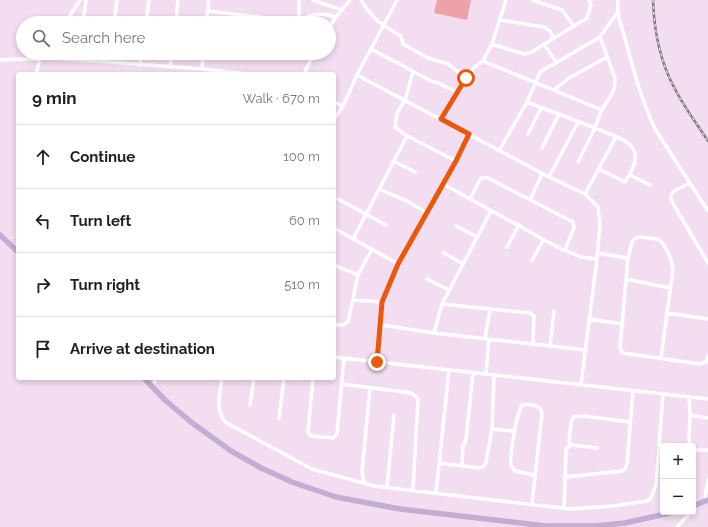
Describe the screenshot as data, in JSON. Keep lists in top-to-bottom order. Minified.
{"page":{"search":"Search here","heading":["9 min","Walk · 670 m"],"list":[["Continue","100 m"],["Turn left","60 m"],["Turn right","510 m"],"Arrive at destination"],"map_buttons":["+","−"]}}
